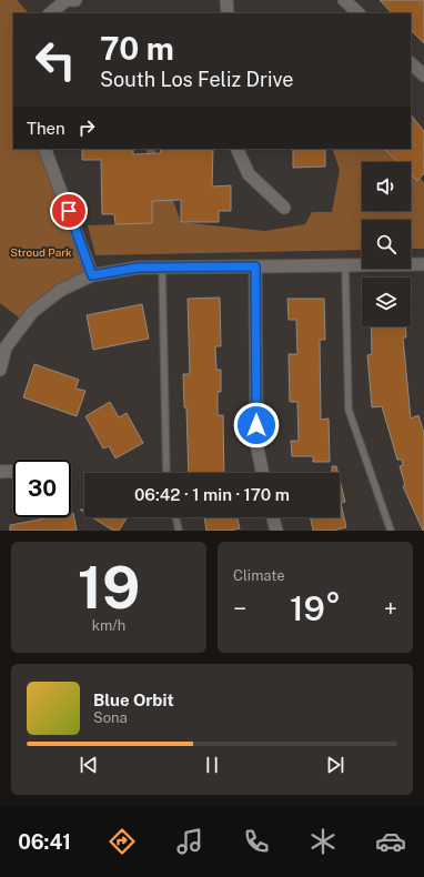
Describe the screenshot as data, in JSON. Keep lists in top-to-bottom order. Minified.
{"parks":["Stroud Park"],"page":{"turn":["70 m","South Los Feliz Drive"],"then":"Then","limit":"30","trip":"06:42 · 1 min · 170 m","tile":[["19","km/h"],"Climate"],"heat":["−","19°","+"],"song":["Blue Orbit","Sona"],"tabs":"06:41"}}
